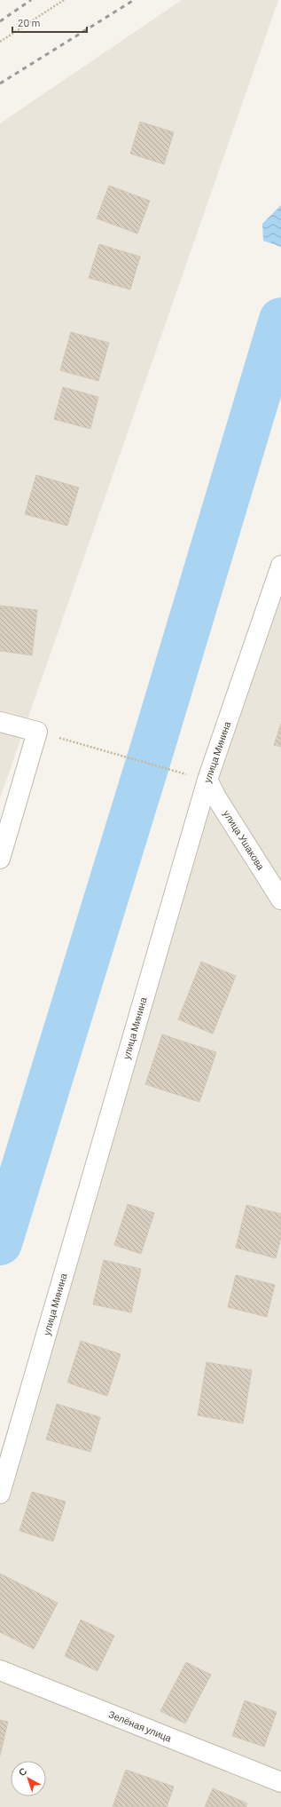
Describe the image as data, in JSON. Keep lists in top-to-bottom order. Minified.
{"streets":{"street":["улица Минина","улица Ушакова","Зелёная улица"]},"crossings":[["улица Минина","улица Ушакова"]],"scale_bar":"20 m","north":"top left"}
